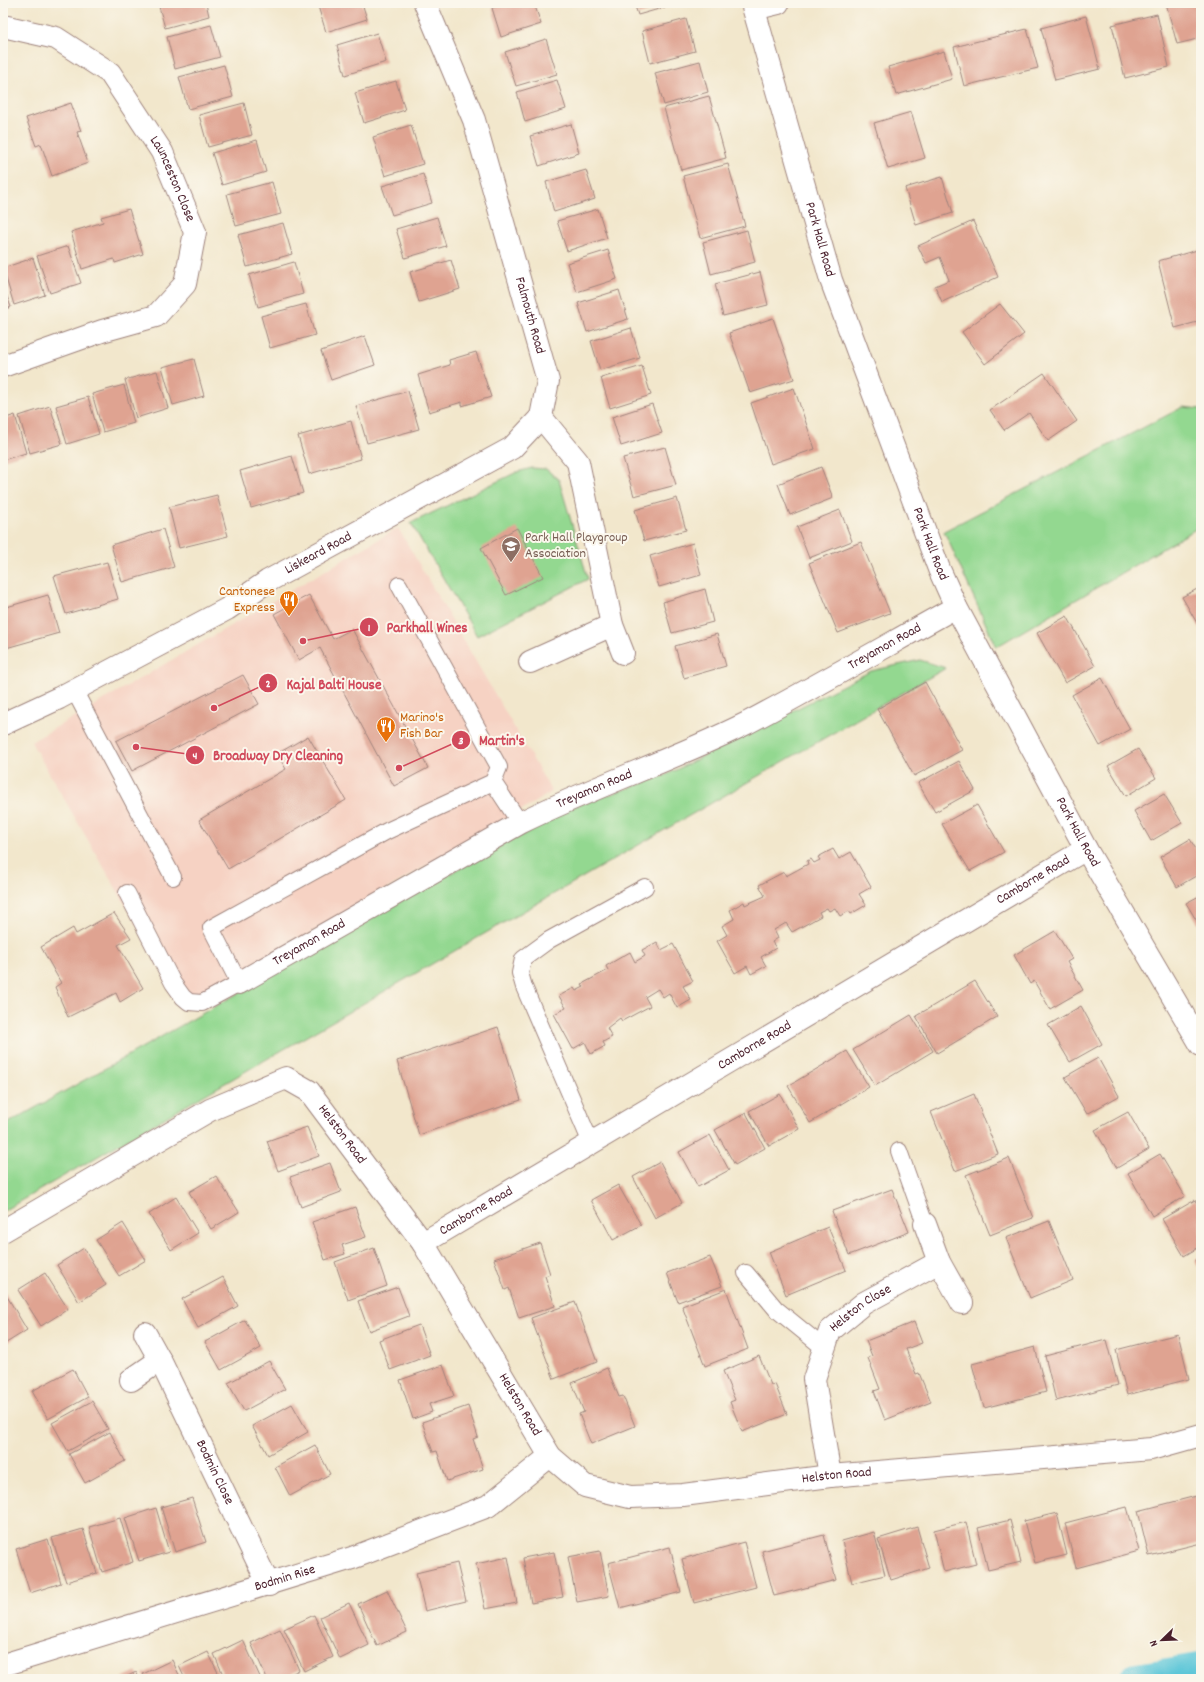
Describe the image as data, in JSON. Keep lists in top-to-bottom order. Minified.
{"streets":{"street":["Launceston Close","Park Hall Road","Falmouth Road","Liskeard Road","Treyamon Road","Camborne Road","Helston Road","Helston Close","Bodmin Close","Bodmin Rise"]},"crossings":[["Park Hall Road","Treyamon Road"],["Park Hall Road","Camborne Road"],["Falmouth Road","Liskeard Road"],["Camborne Road","Helston Road"],["Helston Road","Helston Close"],["Helston Road","Bodmin Rise"],["Bodmin Close","Bodmin Rise"]],"places":{"school or university":["Park Hall Playgroup Association"],"restaurant":["Cantonese Express","Marino's Fish Bar"],"other":["Parkhall Wines","Kajal Balti House","Broadway Dry Cleaning","Martin's"]},"north":"bottom left"}
